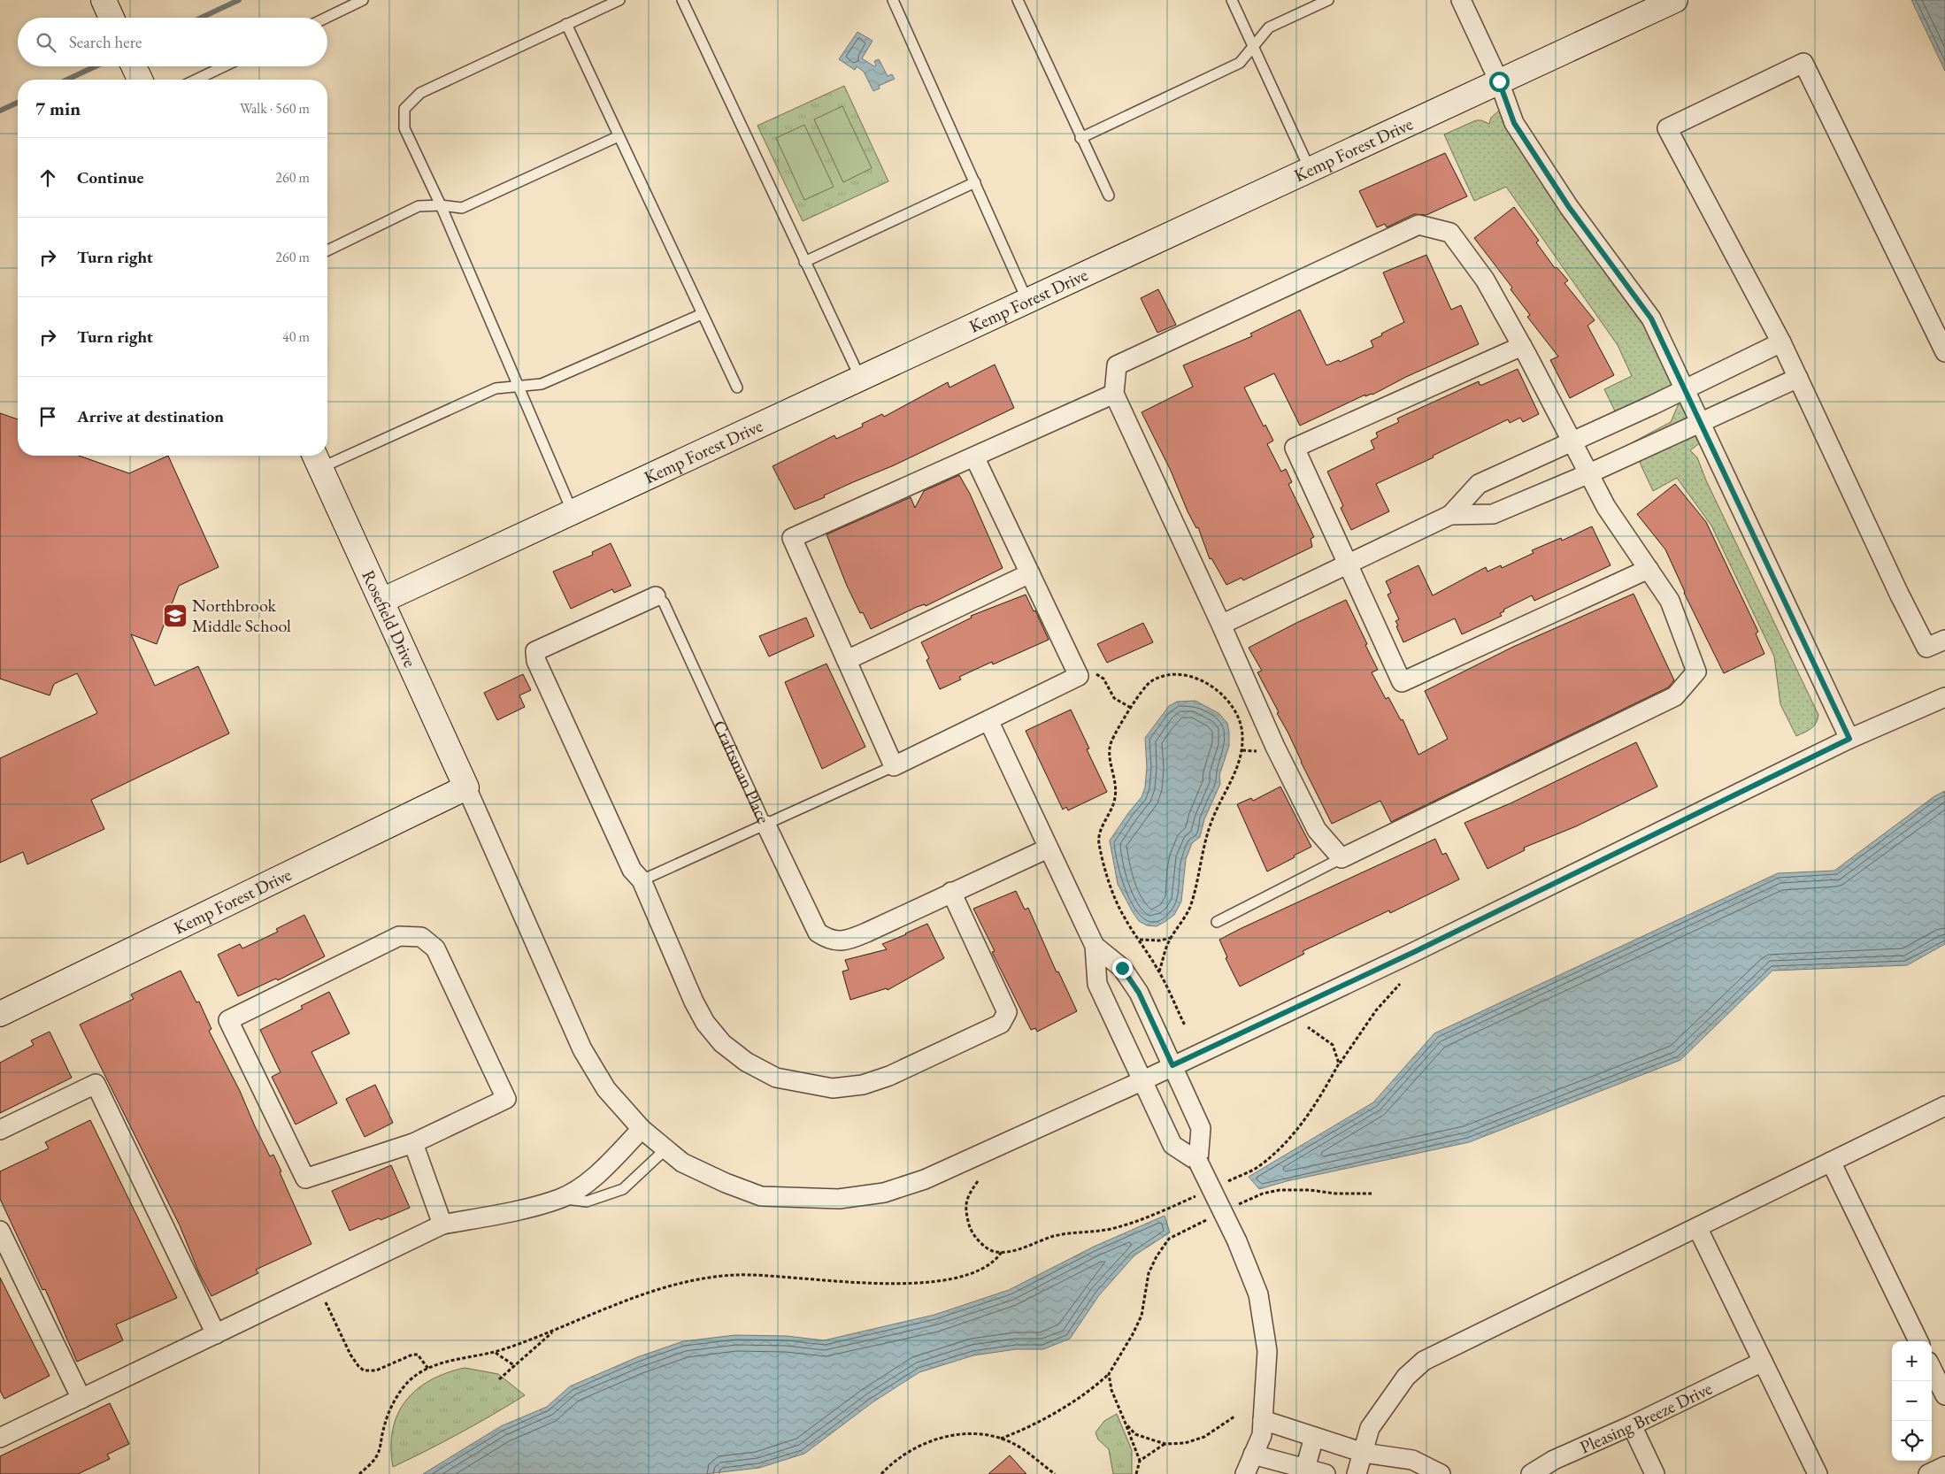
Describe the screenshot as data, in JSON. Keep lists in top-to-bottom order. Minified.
{"streets":{"street":["Kemp Forest Drive","Rosefield Drive","Craftsman Place","Pleasing Breeze Drive"]},"crossings":[["Kemp Forest Drive","Rosefield Drive"]],"places":{"school or university":["Northbrook Middle School"]},"page":{"search":"Search here","heading":["7 min","Walk · 560 m"],"list":[["Continue","260 m"],["Turn right","260 m"],["Turn right","40 m"],"Arrive at destination"],"map_buttons":["+","−"]}}
